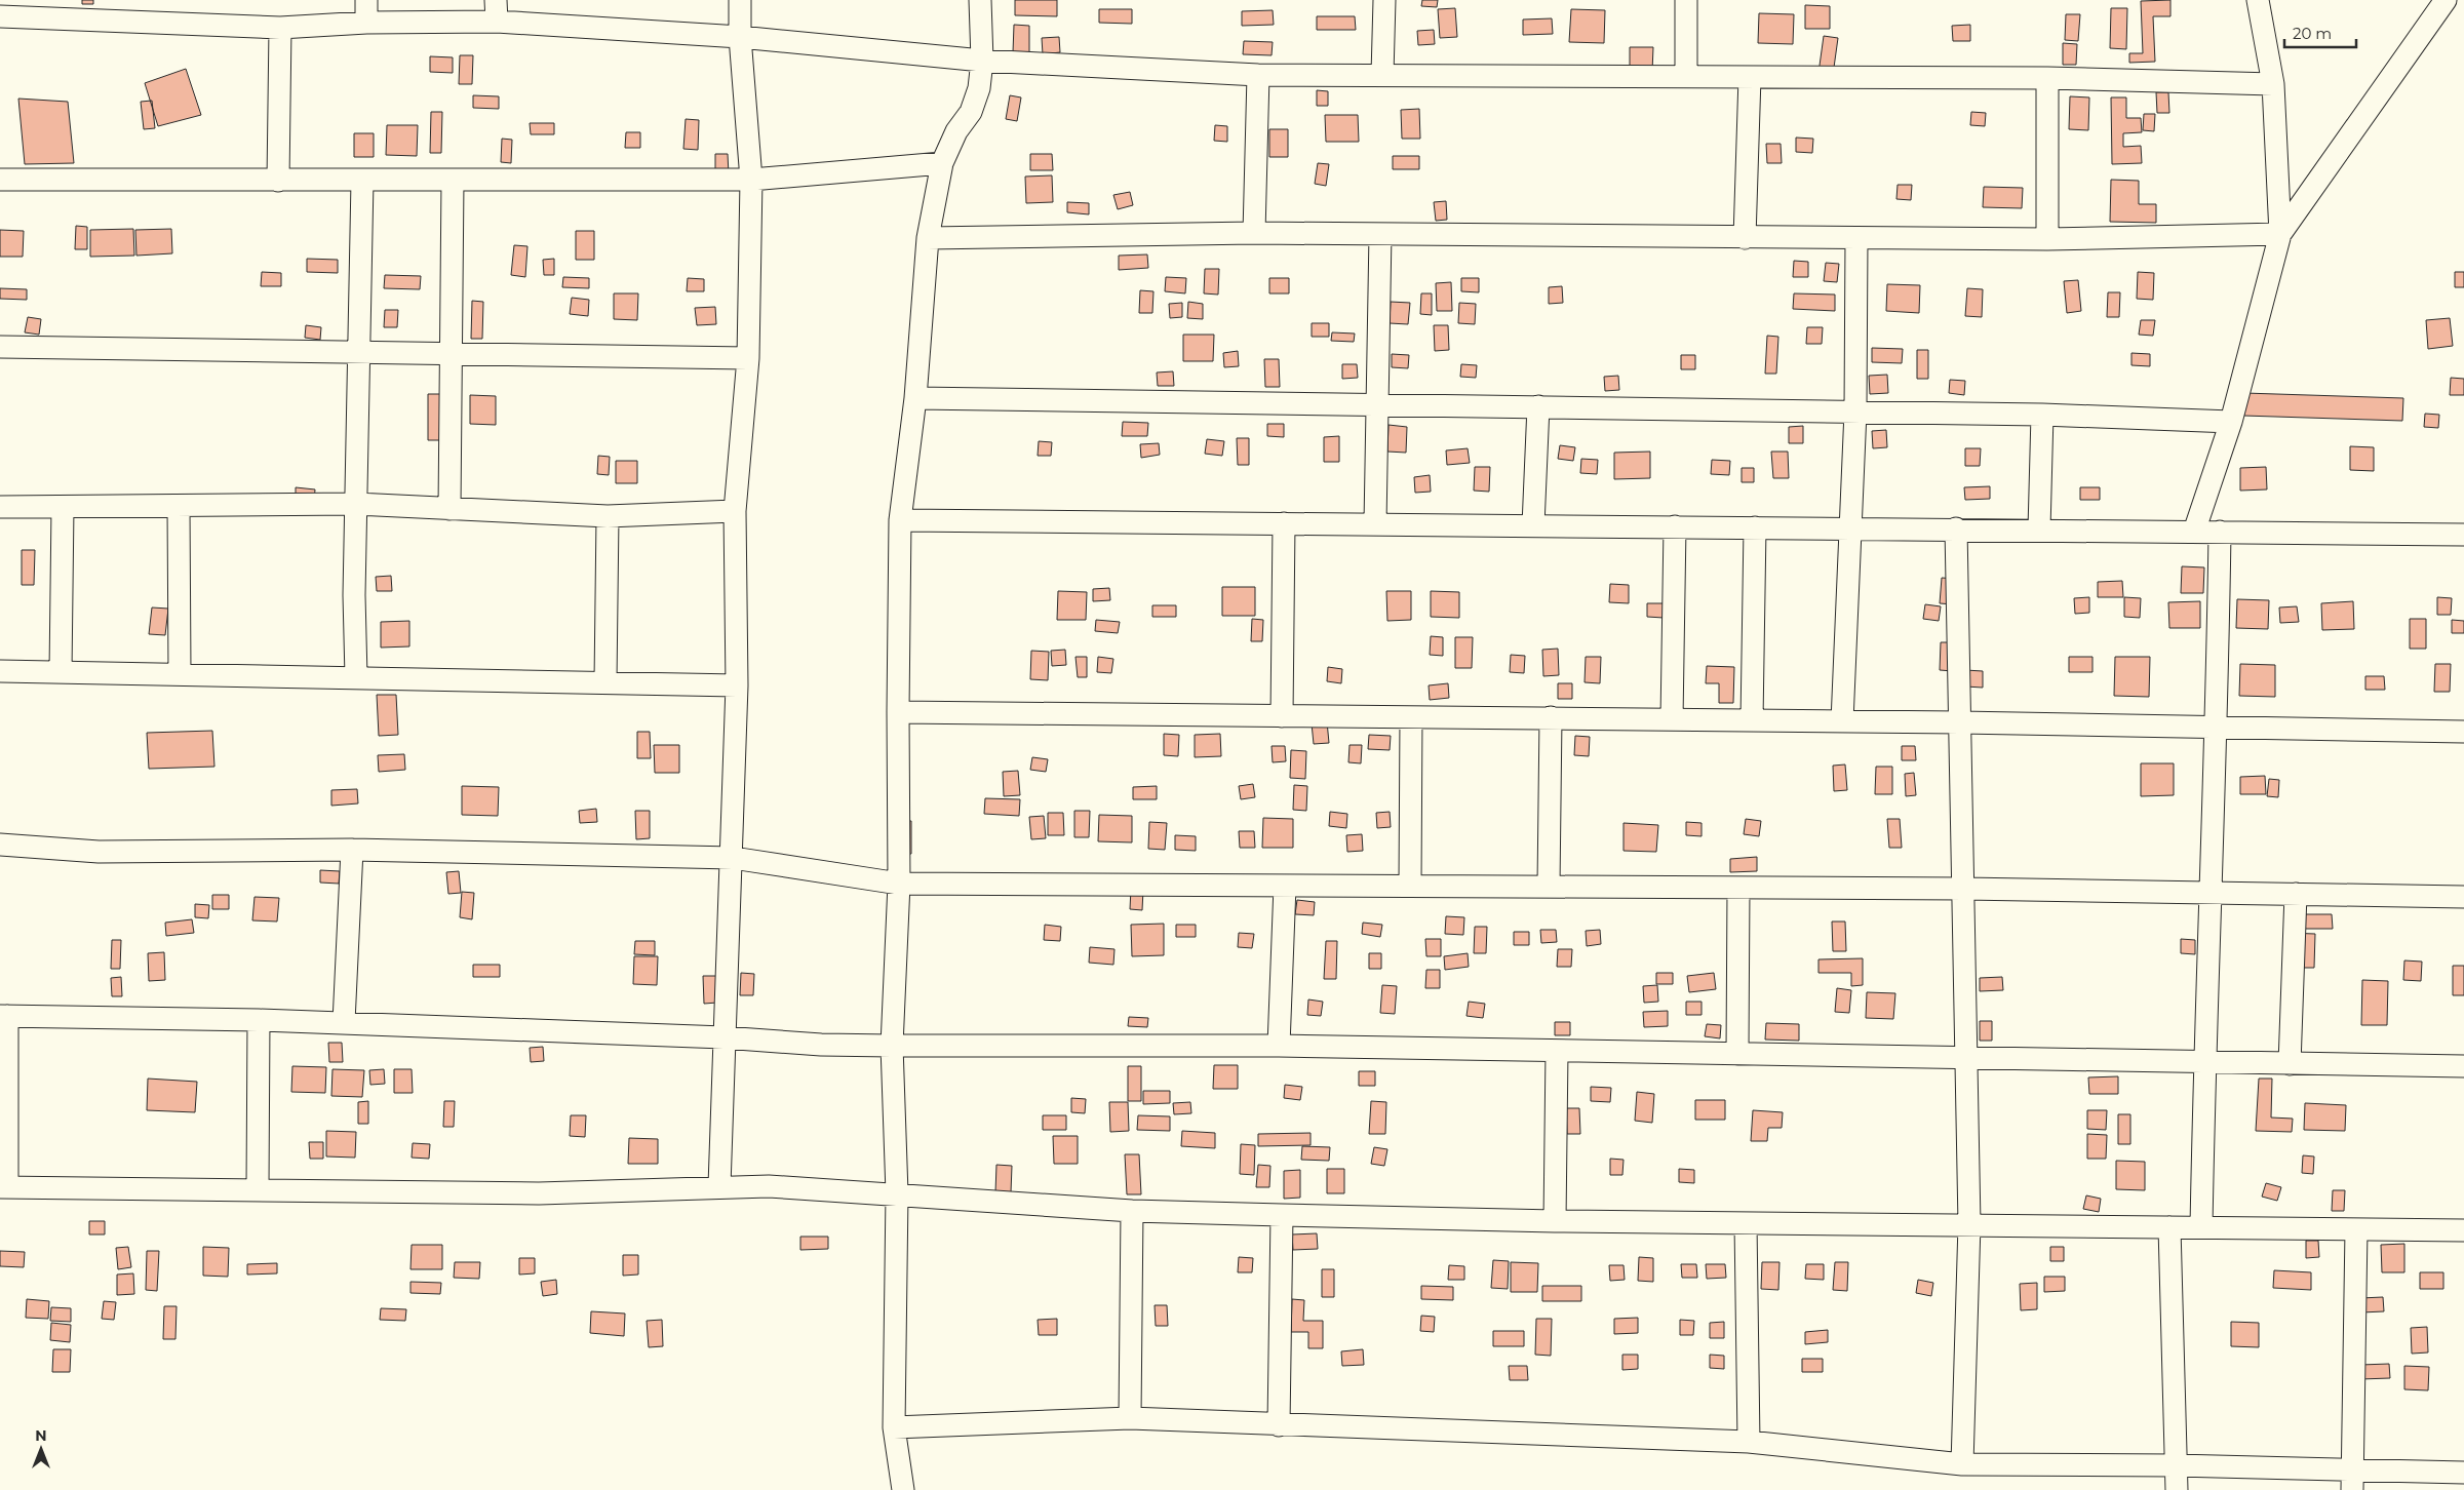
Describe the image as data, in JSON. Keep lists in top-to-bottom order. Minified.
{"scale_bar":"20 m","north":"top"}
